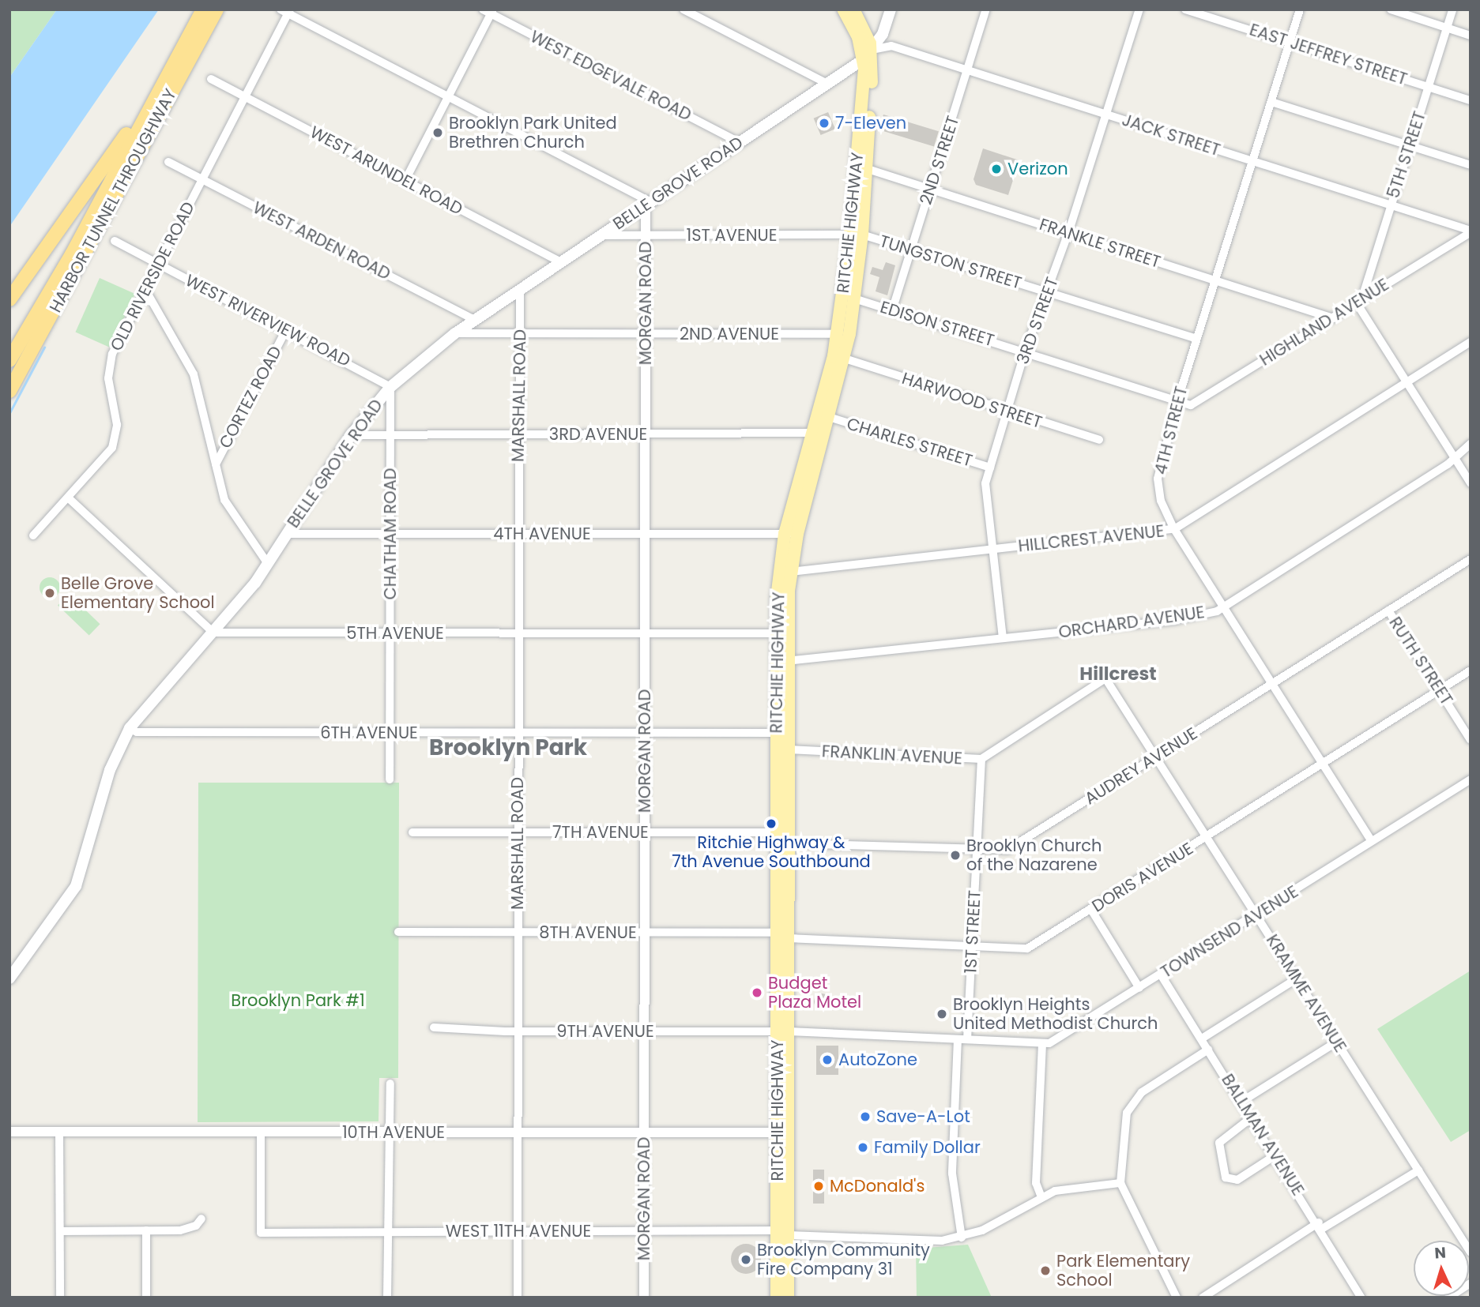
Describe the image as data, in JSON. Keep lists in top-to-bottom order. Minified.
{"streets":{"highway":["HARBOR TUNNEL THROUGHWAY"],"main road":["BELLE GROVE ROAD","RITCHIE HIGHWAY"],"street":["EAST JEFFREY STREET","WEST EDGEVALE ROAD","JACK STREET","5TH STREET","2ND STREET","WEST ARUNDEL ROAD","1ST AVENUE","WEST ARDEN ROAD","FRANKLE STREET","TUNGSTON STREET","OLD RIVERSIDE ROAD","MORGAN ROAD","WEST RIVERVIEW ROAD","3RD STREET","HIGHLAND AVENUE","EDISON STREET","2ND AVENUE","MARSHALL ROAD","CORTEZ ROAD","HARWOOD STREET","4TH STREET","3RD AVENUE","CHARLES STREET","CHATHAM ROAD","4TH AVENUE","HILLCREST AVENUE","ORCHARD AVENUE","5TH AVENUE","RUTH STREET","6TH AVENUE","FRANKLIN AVENUE","AUDREY AVENUE","7TH AVENUE","DORIS AVENUE","1ST STREET","TOWNSEND AVENUE","8TH AVENUE","KRAMME AVENUE","9TH AVENUE","10TH AVENUE","BALLMAN AVENUE","WEST 11TH AVENUE"]},"crossings":[["EAST JEFFREY STREET","5TH STREET"],["EAST JEFFREY STREET","4TH STREET"],["WEST EDGEVALE ROAD","BELLE GROVE ROAD"],["JACK STREET","5TH STREET"],["JACK STREET","2ND STREET"],["JACK STREET","BELLE GROVE ROAD"],["JACK STREET","RITCHIE HIGHWAY"],["JACK STREET","3RD STREET"],["JACK STREET","HIGHLAND AVENUE"],["JACK STREET","4TH STREET"],["5TH STREET","HIGHLAND AVENUE"],["2ND STREET","FRANKLE STREET"],["2ND STREET","TUNGSTON STREET"],["2ND STREET","EDISON STREET"],["WEST ARUNDEL ROAD","BELLE GROVE ROAD"],["WEST ARUNDEL ROAD","OLD RIVERSIDE ROAD"],["BELLE GROVE ROAD","RITCHIE HIGHWAY"],["BELLE GROVE ROAD","1ST AVENUE"],["BELLE GROVE ROAD","WEST ARDEN ROAD"],["BELLE GROVE ROAD","MORGAN ROAD"],["BELLE GROVE ROAD","WEST RIVERVIEW ROAD"],["BELLE GROVE ROAD","2ND AVENUE"],["BELLE GROVE ROAD","MARSHALL ROAD"],["BELLE GROVE ROAD","3RD AVENUE"],["BELLE GROVE ROAD","CHATHAM ROAD"],["BELLE GROVE ROAD","4TH AVENUE"],["BELLE GROVE ROAD","5TH AVENUE"],["BELLE GROVE ROAD","6TH AVENUE"],["RITCHIE HIGHWAY","1ST AVENUE"],["RITCHIE HIGHWAY","FRANKLE STREET"],["RITCHIE HIGHWAY","TUNGSTON STREET"],["RITCHIE HIGHWAY","EDISON STREET"],["RITCHIE HIGHWAY","2ND AVENUE"],["RITCHIE HIGHWAY","HARWOOD STREET"],["RITCHIE HIGHWAY","3RD AVENUE"],["RITCHIE HIGHWAY","CHARLES STREET"],["RITCHIE HIGHWAY","4TH AVENUE"],["RITCHIE HIGHWAY","HILLCREST AVENUE"],["RITCHIE HIGHWAY","ORCHARD AVENUE"],["RITCHIE HIGHWAY","5TH AVENUE"],["RITCHIE HIGHWAY","6TH AVENUE"],["RITCHIE HIGHWAY","FRANKLIN AVENUE"],["RITCHIE HIGHWAY","AUDREY AVENUE"],["RITCHIE HIGHWAY","7TH AVENUE"],["RITCHIE HIGHWAY","DORIS AVENUE"],["RITCHIE HIGHWAY","TOWNSEND AVENUE"],["RITCHIE HIGHWAY","8TH AVENUE"],["RITCHIE HIGHWAY","9TH AVENUE"],["RITCHIE HIGHWAY","10TH AVENUE"],["RITCHIE HIGHWAY","WEST 11TH AVENUE"],["1ST AVENUE","TUNGSTON STREET"],["1ST AVENUE","MORGAN ROAD"],["WEST ARDEN ROAD","OLD RIVERSIDE ROAD"],["FRANKLE STREET","3RD STREET"],["FRANKLE STREET","HIGHLAND AVENUE"],["FRANKLE STREET","4TH STREET"],["TUNGSTON STREET","3RD STREET"],["TUNGSTON STREET","4TH STREET"],["OLD RIVERSIDE ROAD","WEST RIVERVIEW ROAD"],["MORGAN ROAD","2ND AVENUE"],["MORGAN ROAD","3RD AVENUE"],["MORGAN ROAD","4TH AVENUE"],["MORGAN ROAD","5TH AVENUE"],["MORGAN ROAD","6TH AVENUE"],["MORGAN ROAD","7TH AVENUE"],["MORGAN ROAD","8TH AVENUE"],["MORGAN ROAD","9TH AVENUE"],["MORGAN ROAD","10TH AVENUE"],["MORGAN ROAD","WEST 11TH AVENUE"],["WEST RIVERVIEW ROAD","CORTEZ ROAD"],["WEST RIVERVIEW ROAD","CHATHAM ROAD"],["3RD STREET","EDISON STREET"],["3RD STREET","HARWOOD STREET"],["3RD STREET","CHARLES STREET"],["3RD STREET","HILLCREST AVENUE"],["3RD STREET","ORCHARD AVENUE"],["HIGHLAND AVENUE","EDISON STREET"],["HIGHLAND AVENUE","4TH STREET"],["EDISON STREET","4TH STREET"],["2ND AVENUE","MARSHALL ROAD"],["MARSHALL ROAD","3RD AVENUE"],["MARSHALL ROAD","4TH AVENUE"],["MARSHALL ROAD","5TH AVENUE"],["MARSHALL ROAD","6TH AVENUE"],["MARSHALL ROAD","7TH AVENUE"],["MARSHALL ROAD","8TH AVENUE"],["MARSHALL ROAD","9TH AVENUE"],["MARSHALL ROAD","10TH AVENUE"],["MARSHALL ROAD","WEST 11TH AVENUE"],["4TH STREET","HILLCREST AVENUE"],["4TH STREET","ORCHARD AVENUE"],["4TH STREET","AUDREY AVENUE"],["4TH STREET","DORIS AVENUE"],["4TH STREET","TOWNSEND AVENUE"],["3RD AVENUE","CHATHAM ROAD"],["CHATHAM ROAD","4TH AVENUE"],["CHATHAM ROAD","5TH AVENUE"],["CHATHAM ROAD","6TH AVENUE"],["RUTH STREET","AUDREY AVENUE"],["RUTH STREET","DORIS AVENUE"],["FRANKLIN AVENUE","1ST STREET"],["FRANKLIN AVENUE","KRAMME AVENUE"],["AUDREY AVENUE","7TH AVENUE"],["AUDREY AVENUE","1ST STREET"],["AUDREY AVENUE","KRAMME AVENUE"],["DORIS AVENUE","1ST STREET"],["DORIS AVENUE","8TH AVENUE"],["DORIS AVENUE","KRAMME AVENUE"],["1ST STREET","TOWNSEND AVENUE"],["TOWNSEND AVENUE","KRAMME AVENUE"],["TOWNSEND AVENUE","9TH AVENUE"],["TOWNSEND AVENUE","BALLMAN AVENUE"],["10TH AVENUE","WEST 11TH AVENUE"]],"districts":["Hillcrest","Brooklyn Park"],"parks":["Brooklyn Park #1"],"places":["7-Eleven","Brooklyn Park United Brethren Church","Verizon","Belle Grove Elementary School","Ritchie Highway & 7th Avenue Southbound","Brooklyn Church of the Nazarene","Budget Plaza Motel","Brooklyn Heights United Methodist Church","AutoZone","Save-A-Lot","Family Dollar","McDonald's","Brooklyn Community Fire Company 31","Park Elementary School"],"north":"top"}
